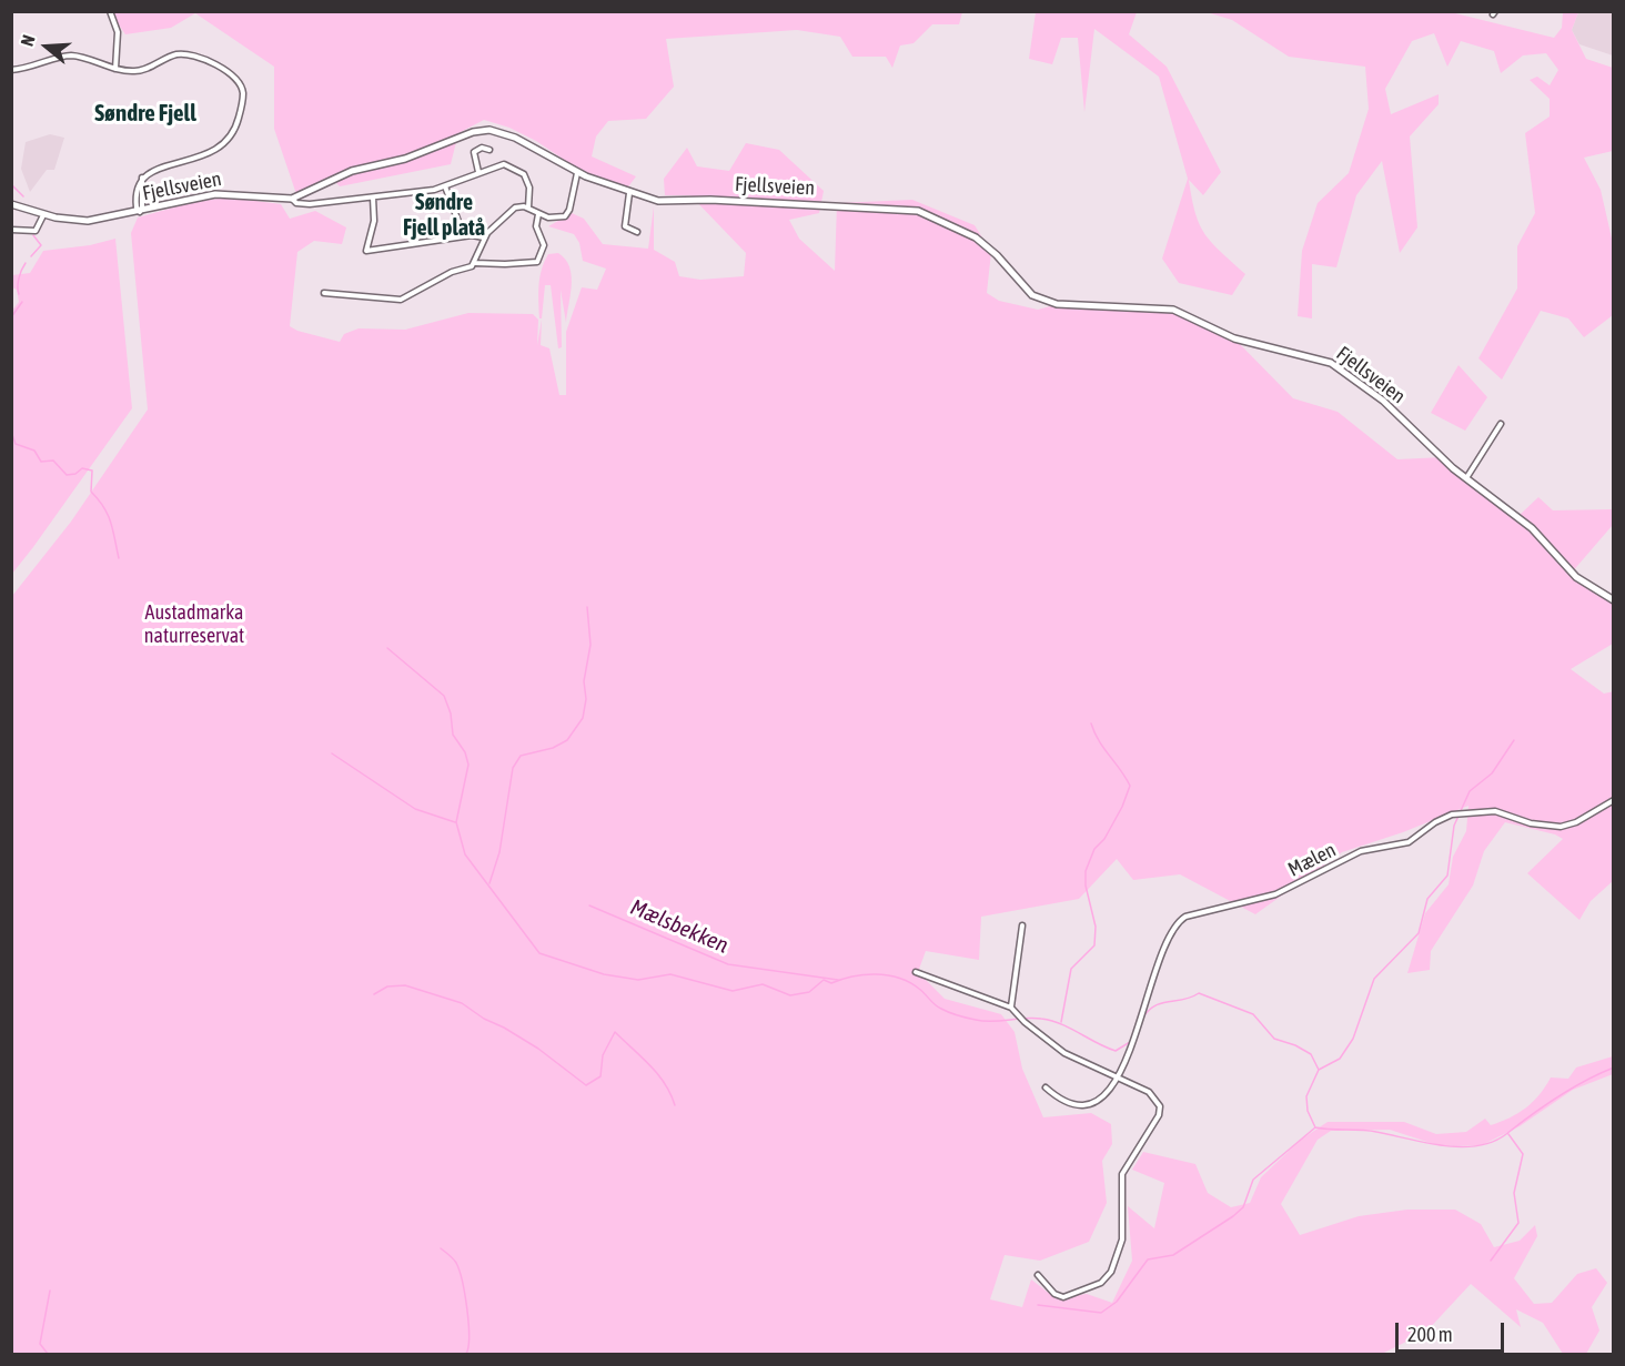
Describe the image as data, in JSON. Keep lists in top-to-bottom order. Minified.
{"streets":{"main road":["Fjellsveien"],"street":["Mælen"]},"districts":["Søndre Fjell","Søndre Fjell platå"],"water":["Mælsbekken"],"parks":["Austadmarka naturreservat"],"scale_bar":"200 m","north":"left"}
